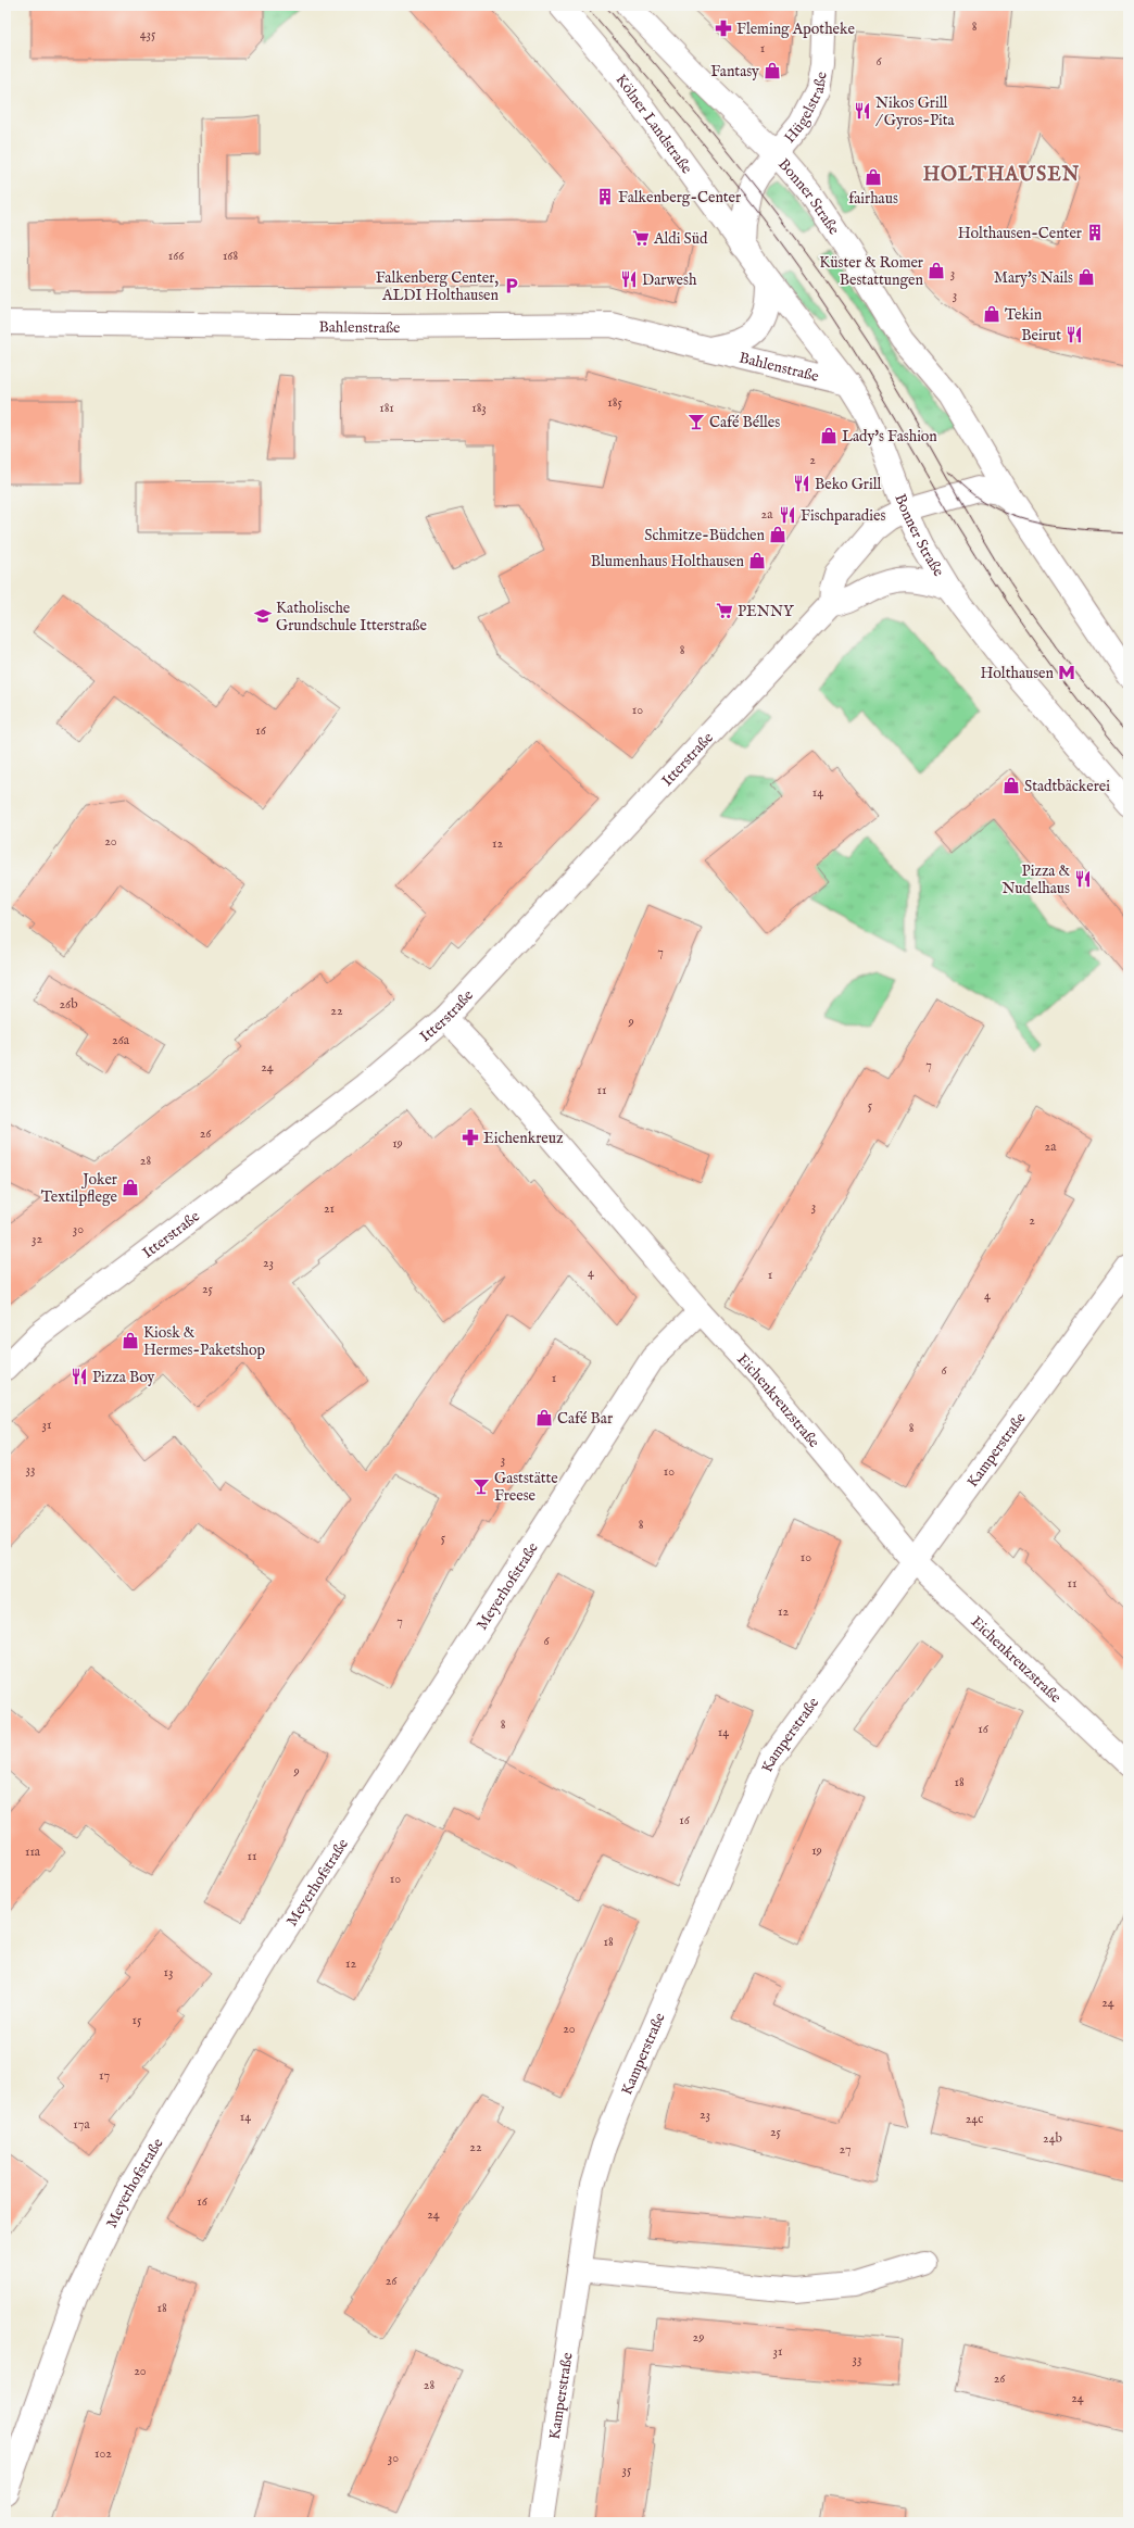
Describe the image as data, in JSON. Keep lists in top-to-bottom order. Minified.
{"streets":{"street":["Hügelstraße","Kölner Landstraße","Bonner Straße","Bahlenstraße","Itterstraße","Eichenkreuzstraße","Kamperstraße","Meyerhofstraße"]},"crossings":[["Hügelstraße","Kölner Landstraße"],["Hügelstraße","Bonner Straße"],["Kölner Landstraße","Bonner Straße"],["Bonner Straße","Bahlenstraße"],["Itterstraße","Eichenkreuzstraße"],["Eichenkreuzstraße","Kamperstraße"],["Eichenkreuzstraße","Meyerhofstraße"]],"districts":["HOLTHAUSEN"],"places":{"pharmacy":["Fleming Apotheke","Eichenkreuz"],"shop":["Fantasy","fairhaus","Küster & Romer Bestattungen","Mary's Nails","Tekin","Lady's Fashion","Schmitze-Büdchen","Blumenhaus Holthausen","Stadtbäckerei","Joker Textilpflege","Kiosk & Hermes-Paketshop","Café Bar"],"restaurant":["Nikos Grill / Gyros-Pita","Darwesh","Beirut","Beko Grill","Fischparadies","Pizza & Nudelhaus","Pizza Boy"],"building":["Falkenberg-Center","Holthausen-Center"],"supermarket":["Aldi Süd","PENNY"],"parking":["Falkenberg Center, ALDI Holthausen"],"bar":["Café Bélles","Gaststätte Freese"],"school or university":["Katholische Grundschule Itterstraße"],"metro station":["Holthausen"]},"house_numbers":["8","435","1","6","166","168","3","3","185","181","183","2","2a","8","10","16","14","20","12","7","26b","22","9","26a","7","24","11","5","26","19","2a","28","3","21","2","30","32","23","4","1","25","4","6","1","31","8","3","33","10","8","5","10","11","12","7","6","8","16","14","9","18","16","19","11a","11","10","18","12","13","24","15","20","17","23","14","24c","17a","25","24b","22","27","16","24","26","18","29","31","33","20","26","28","24","102","30","35"]}
